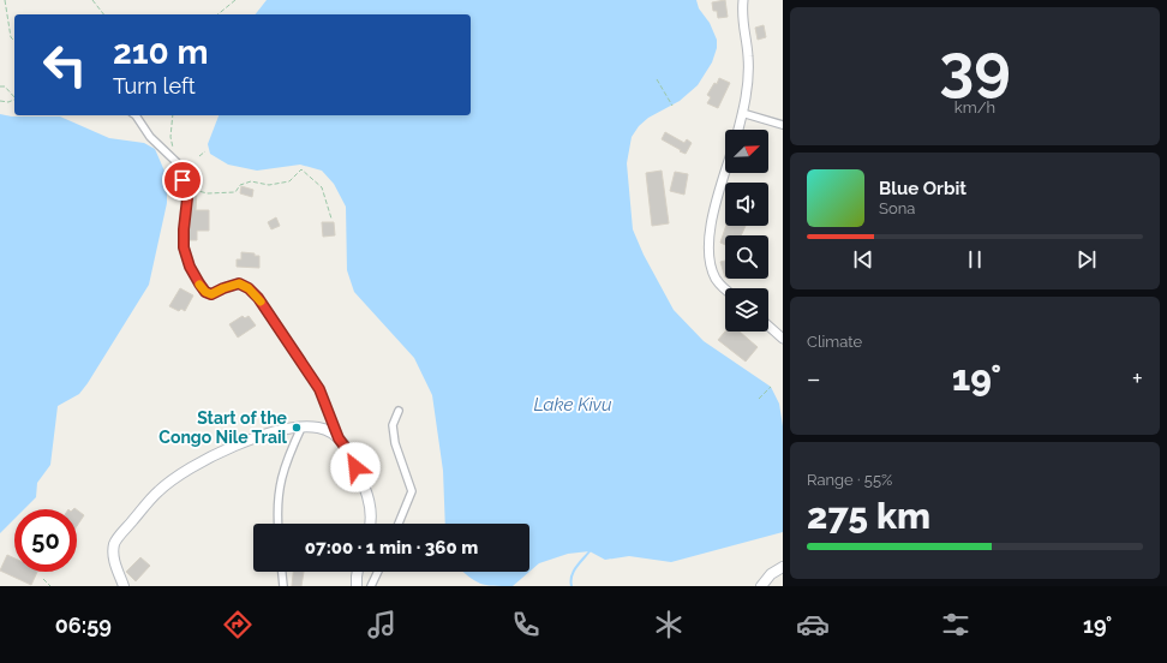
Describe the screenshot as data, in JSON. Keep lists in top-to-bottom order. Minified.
{"water":["Lake Kivu"],"places":["Start of the Congo Nile Trail"],"north":"top right","page":{"tile":[["39","km/h"],"Climate",["Range · 55%","275 km"]],"turn":["210 m","Turn left"],"song":["Blue Orbit","Sona"],"heat":["−","19°","+"],"limit":"50","trip":"07:00 · 1 min · 360 m","tabs":["06:59","19°"]}}
